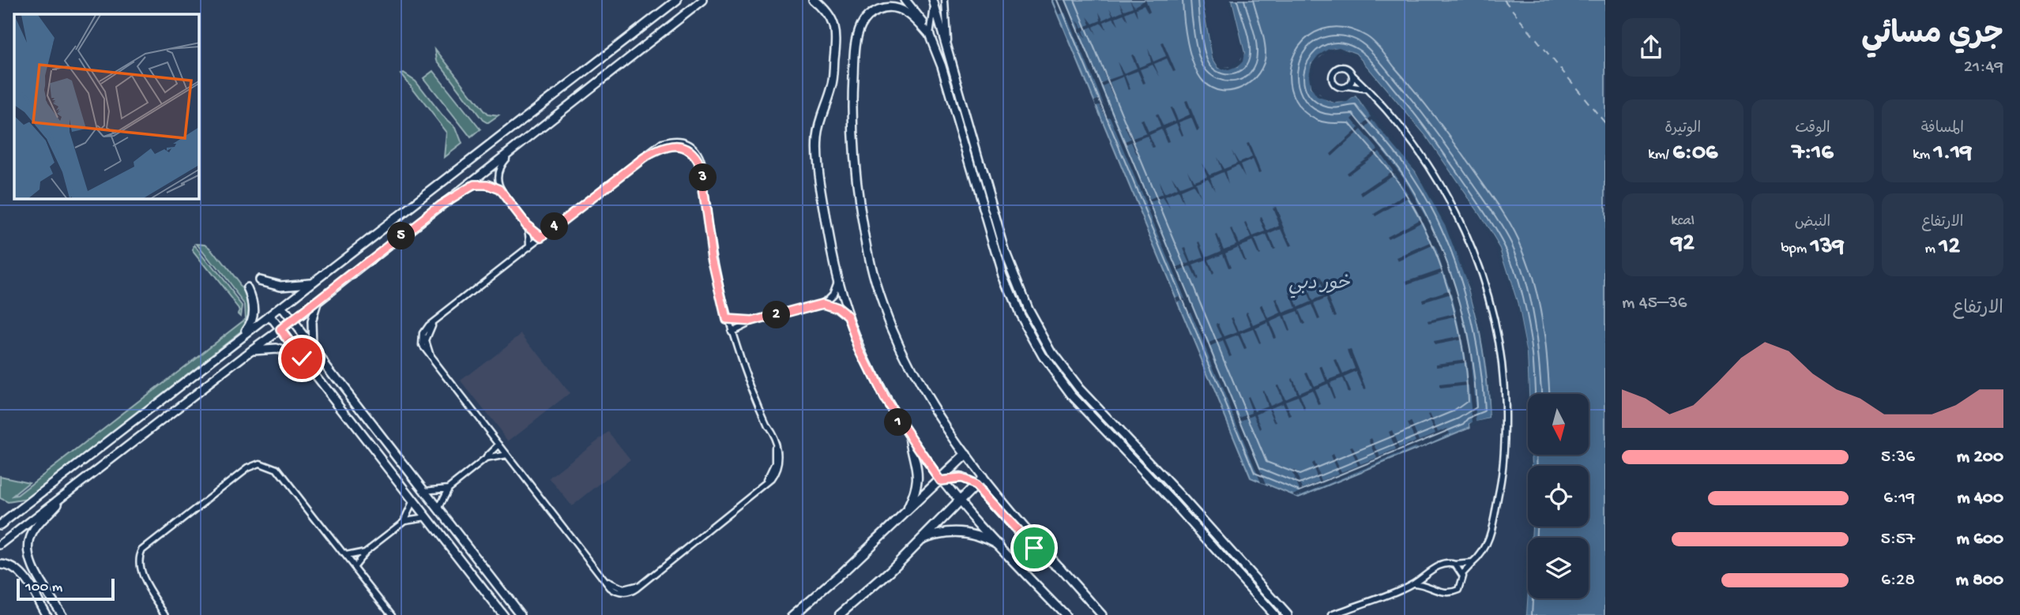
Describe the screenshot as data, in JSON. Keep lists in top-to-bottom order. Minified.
{"water":["خور دبي"],"scale_bar":"100 m","north":"bottom","page":{"heading":["جري مسائي","21:49"],"stats":[["المسافة","1.19 km"],["الوقت","7:16"],["الوتيرة","6:06 /km"],["الارتفاع","12 m"],["النبض","139 bpm"],["kcal","92"]],"pins":["3","4","5","2","1"],"chart":["الارتفاع","36–45 m"],"list":[{"name":"200 m","note":"5:36"},{"name":"400 m","note":"6:19"},{"name":"600 m","note":"5:57"},{"name":"800 m","note":"6:28"}],"scale":"100 m"}}
